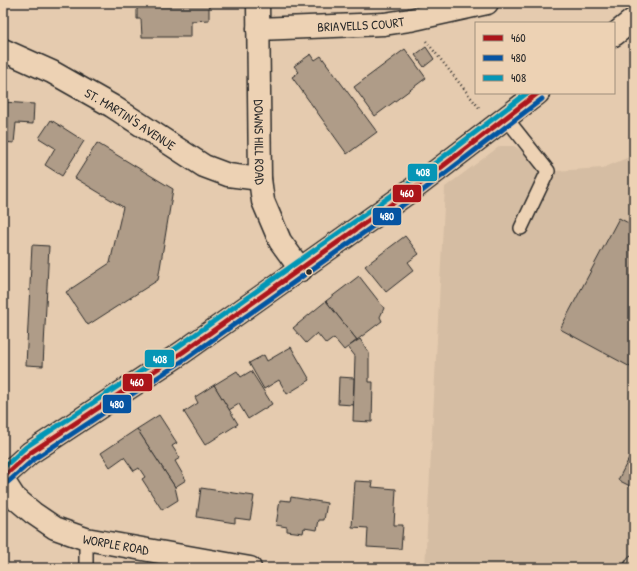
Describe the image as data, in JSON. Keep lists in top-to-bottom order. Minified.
{"streets":{"street":["BRIAVELLS COURT","ST. MARTIN'S AVENUE","DOWNS HILL ROAD","WORPLE ROAD"]},"crossings":[["BRIAVELLS COURT","DOWNS HILL ROAD"],["ST. MARTIN'S AVENUE","DOWNS HILL ROAD"]],"lines":["transit line 460","transit line 408","transit line 480"],"legend":["460","480","408"]}
